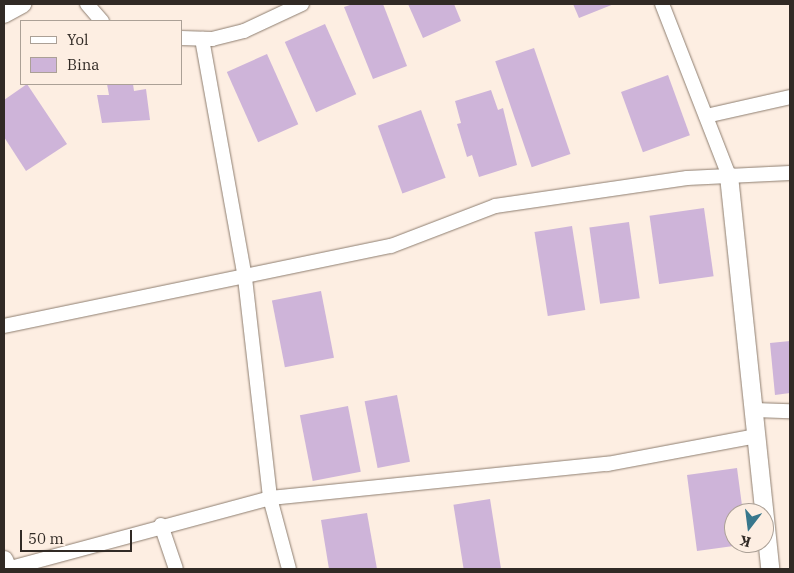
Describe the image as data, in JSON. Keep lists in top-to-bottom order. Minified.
{"legend":["Yol","Bina"],"scale_bar":"50 m","north":"bottom"}
